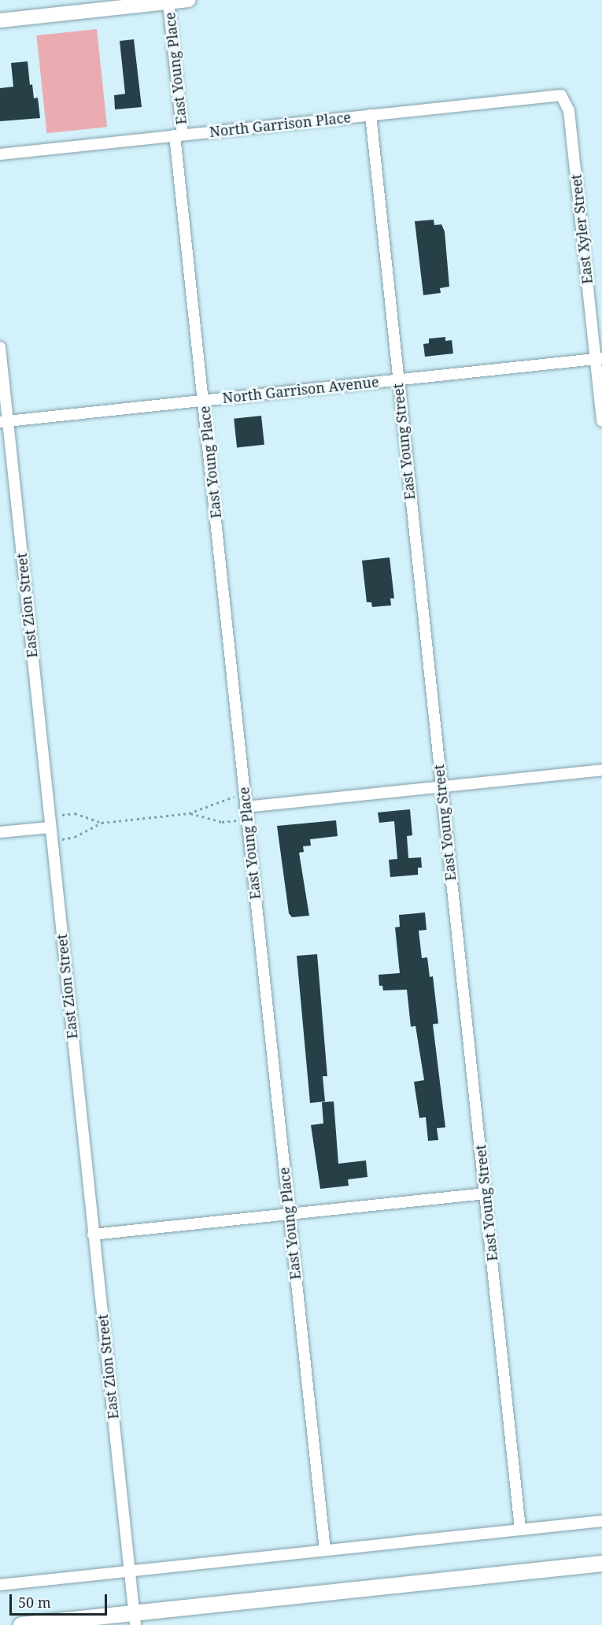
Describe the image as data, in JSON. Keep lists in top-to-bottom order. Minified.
{"streets":{"street":["East Young Place","North Garrison Place","East Xyler Street","North Garrison Avenue","East Young Street","East Zion Street"]},"crossings":[["East Young Place","North Garrison Place"],["East Young Place","North Garrison Avenue"],["North Garrison Place","East Xyler Street"],["North Garrison Place","East Young Street"],["East Xyler Street","North Garrison Avenue"],["North Garrison Avenue","East Young Street"],["North Garrison Avenue","East Zion Street"]],"scale_bar":"50 m"}
